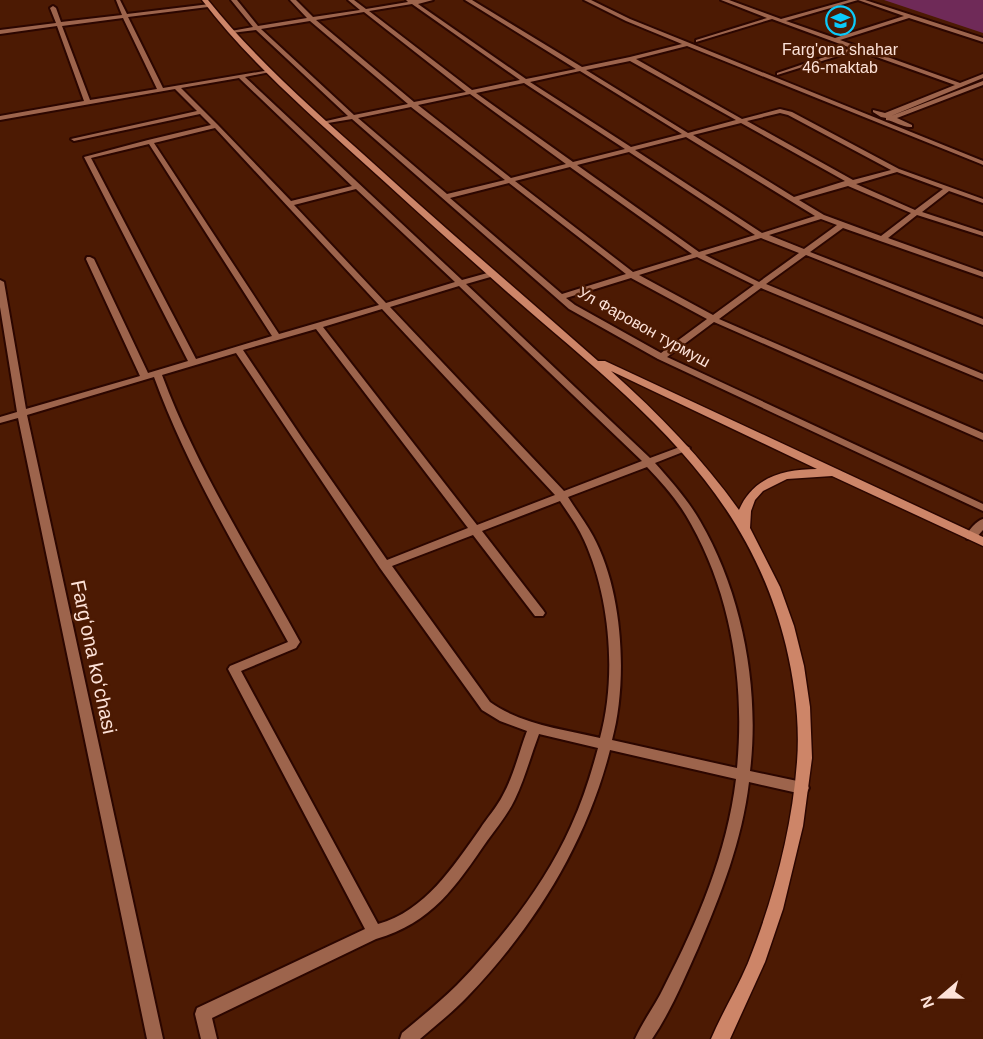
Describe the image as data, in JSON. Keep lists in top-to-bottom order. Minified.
{"streets":{"street":["Ул Фаровон турмуш","Fargʻona koʻchasi"]},"places":{"school or university":["Farg'ona shahar 46-maktab"]},"north":"left"}
